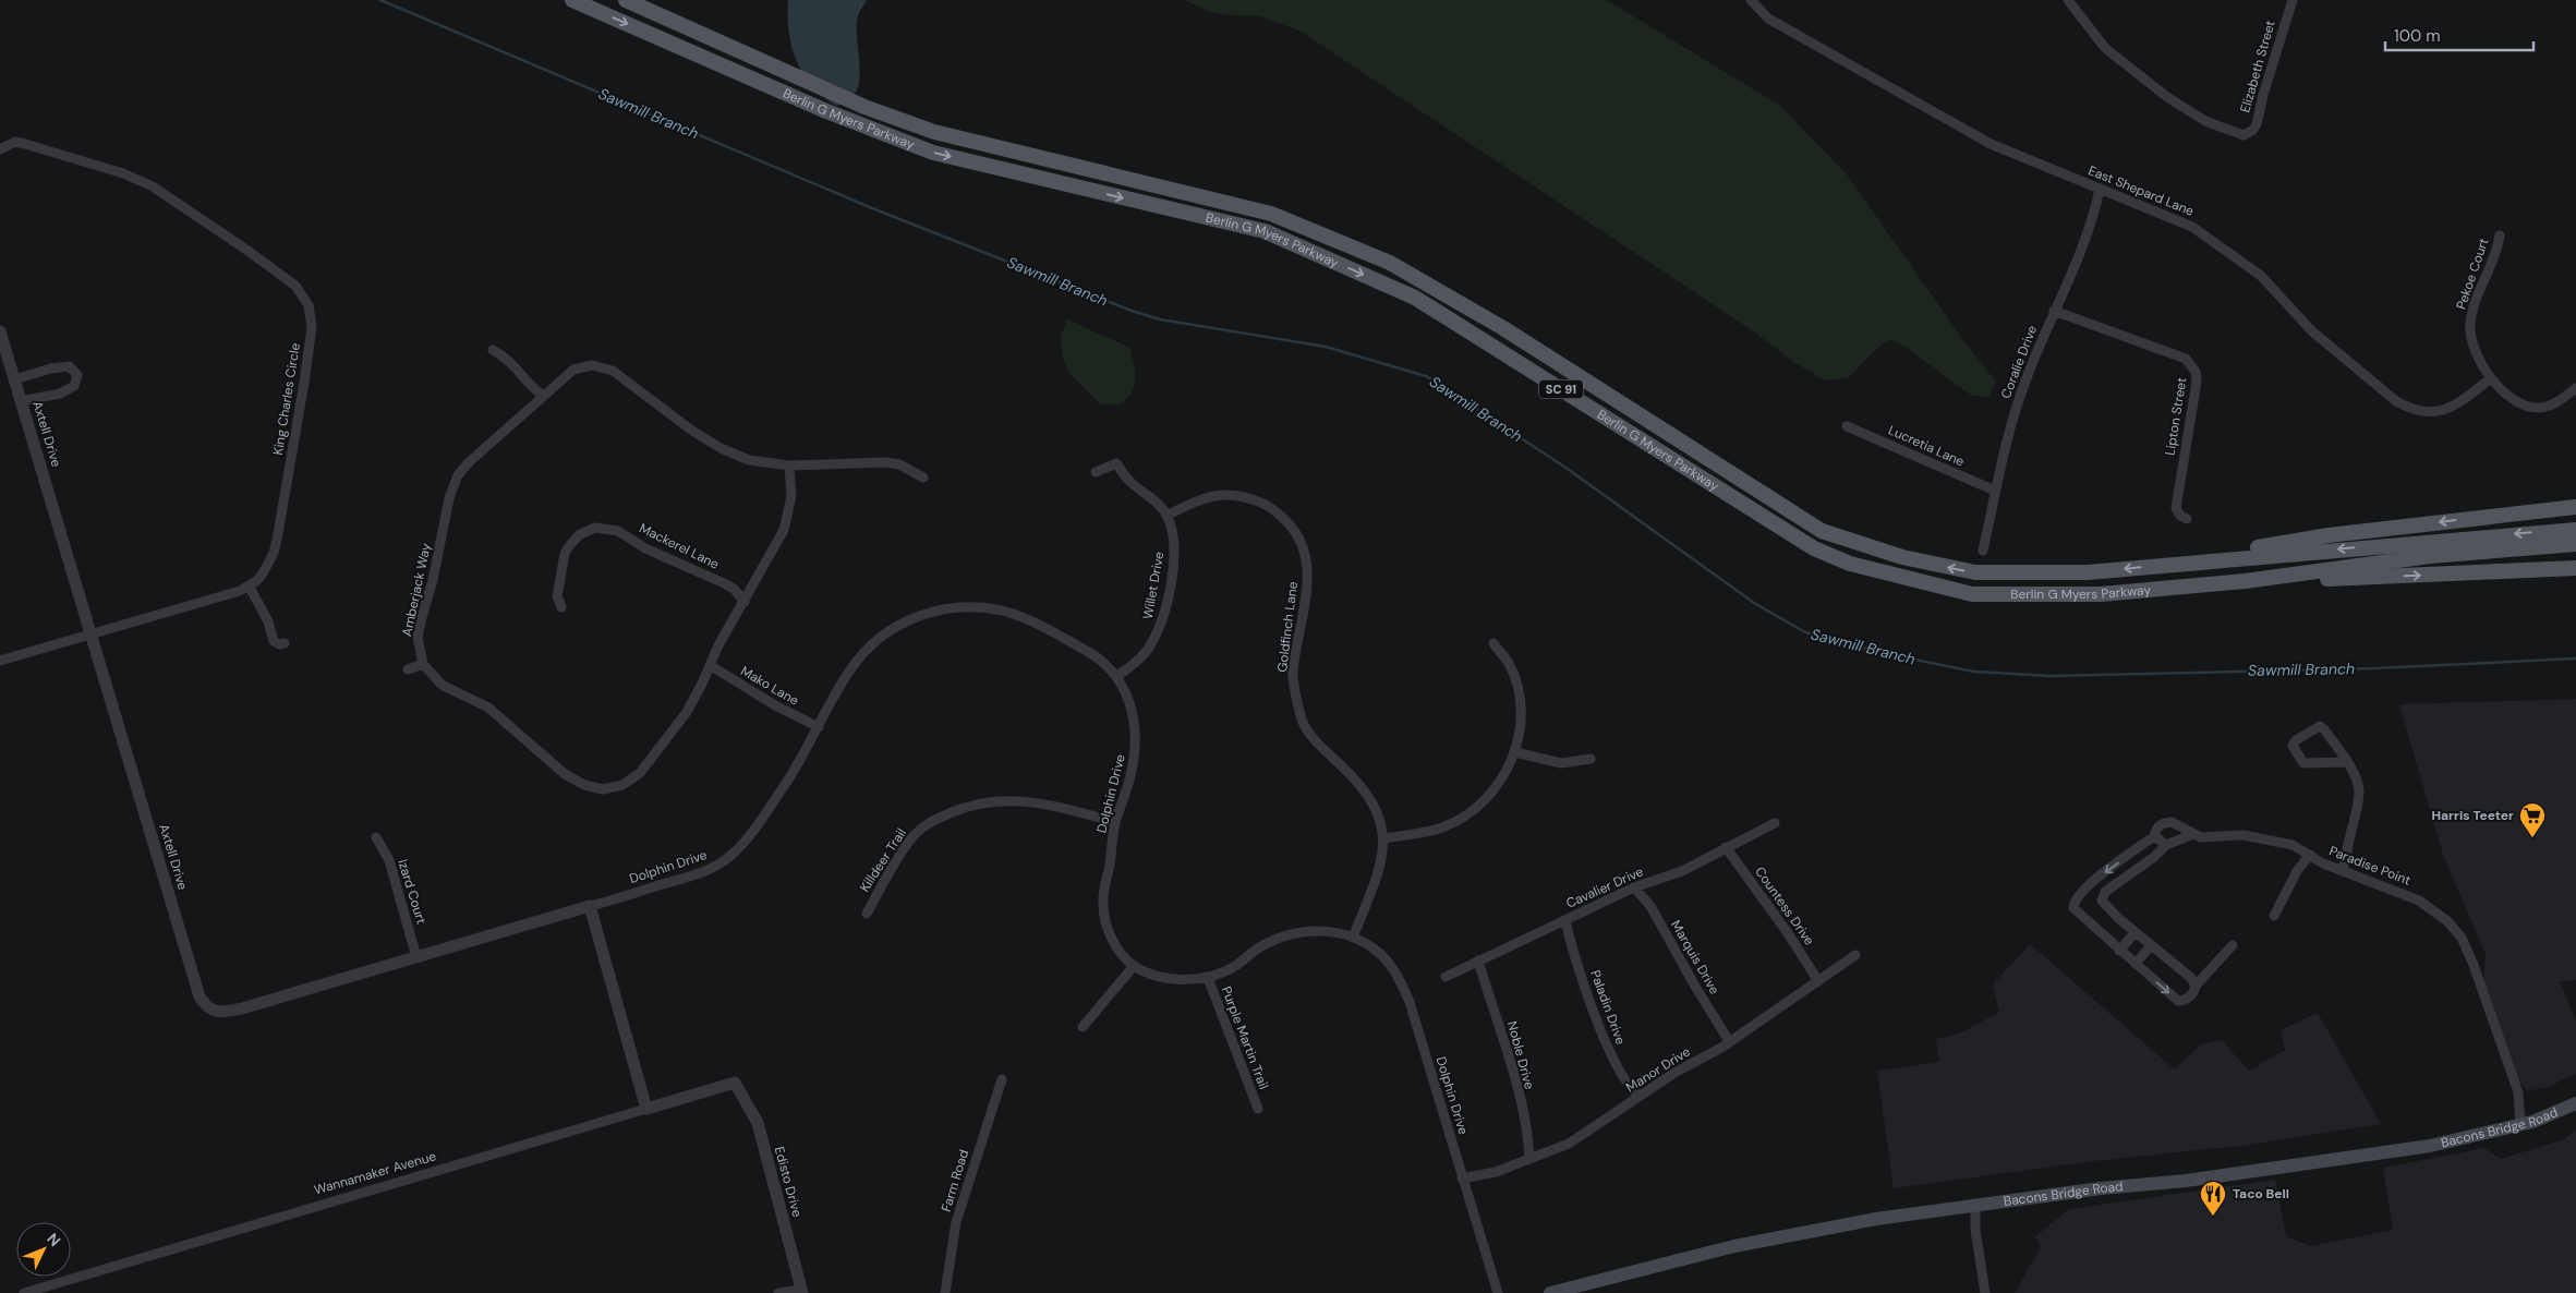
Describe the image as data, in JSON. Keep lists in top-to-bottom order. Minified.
{"streets":{"main road":["Berlin G Myers Parkway","SC 91","Bacons Bridge Road"],"street":["Elizabeth Street","East Shepard Lane","Pekoe Court","Coralie Drive","King Charles Circle","Lipton Street","Axtell Drive","Lucretia Lane","Mackerel Lane","Willet Drive","Amberjack Way","Goldfinch Lane","Mako Lane","Dolphin Drive","Killdeer Trail","Paradise Point","Cavalier Drive","Izard Court","Countess Drive","Marquis Drive","Paladin Drive","Purple Martin Trail","Noble Drive","Manor Drive","Wannamaker Avenue","Farm Road","Edisto Drive"]},"crossings":[["East Shepard Lane","Pekoe Court"],["East Shepard Lane","Coralie Drive"],["Coralie Drive","Lipton Street"],["Coralie Drive","Lucretia Lane"],["King Charles Circle","Axtell Drive"],["Axtell Drive","Dolphin Drive"],["Axtell Drive","Izard Court"],["Willet Drive","Goldfinch Lane"],["Willet Drive","Dolphin Drive"],["Goldfinch Lane","Dolphin Drive"],["Mako Lane","Dolphin Drive"],["Dolphin Drive","Killdeer Trail"],["Dolphin Drive","Purple Martin Trail"],["Dolphin Drive","Manor Drive"],["Paradise Point","Bacons Bridge Road"],["Cavalier Drive","Countess Drive"],["Cavalier Drive","Marquis Drive"],["Cavalier Drive","Paladin Drive"],["Cavalier Drive","Noble Drive"],["Countess Drive","Manor Drive"],["Marquis Drive","Manor Drive"],["Paladin Drive","Manor Drive"],["Noble Drive","Manor Drive"],["Wannamaker Avenue","Edisto Drive"]],"water":["Sawmill Branch"],"places":{"supermarket":["Harris Teeter"],"restaurant":["Taco Bell"]},"scale_bar":"100 m","north":"top right"}
